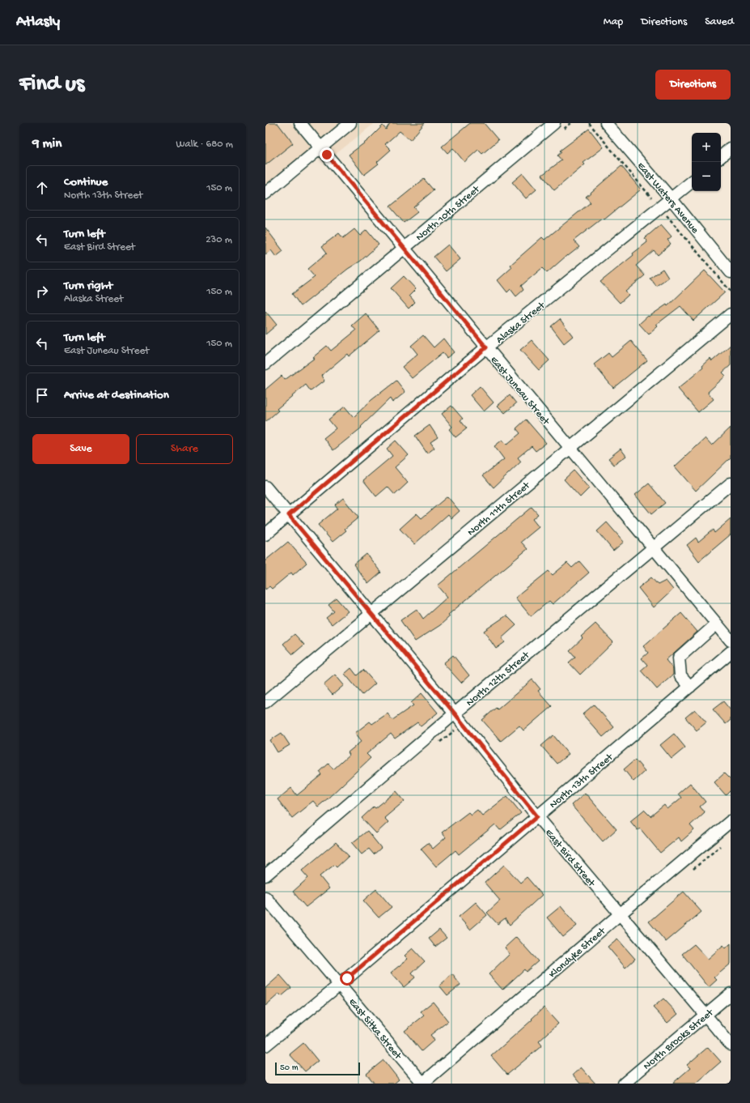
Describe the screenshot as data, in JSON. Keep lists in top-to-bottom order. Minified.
{"streets":{"street":["East Waters Avenue","North 10th Street","Alaska Street","East Juneau Street","North 11th Street","North 12th Street","North 13th Street","East Bird Street","Klondyke Street","East Sitka Street","North Brooks Street"]},"crossings":[["East Waters Avenue","Alaska Street"],["North 10th Street","East Juneau Street"],["Alaska Street","East Juneau Street"],["Alaska Street","East Bird Street"],["East Juneau Street","North 11th Street"],["East Juneau Street","North 12th Street"],["North 11th Street","East Bird Street"],["North 12th Street","East Bird Street"],["North 13th Street","East Bird Street"],["North 13th Street","East Sitka Street"],["East Bird Street","Klondyke Street"],["East Bird Street","North Brooks Street"],["Klondyke Street","East Sitka Street"]],"scale_bar":"50 m","page":{"header":"Atlasly","nav":["Map","Directions","Saved"],"buttons":["Directions",["Save","Share"]],"title":"Find us","heading":["9 min","Walk · 680 m"],"map_buttons":["+","−"],"list":[["Continue","North 13th Street","150 m"],["Turn left","East Bird Street","230 m"],["Turn right","Alaska Street","150 m"],["Turn left","East Juneau Street","150 m"],"Arrive at destination"],"scale":"50 m"}}
